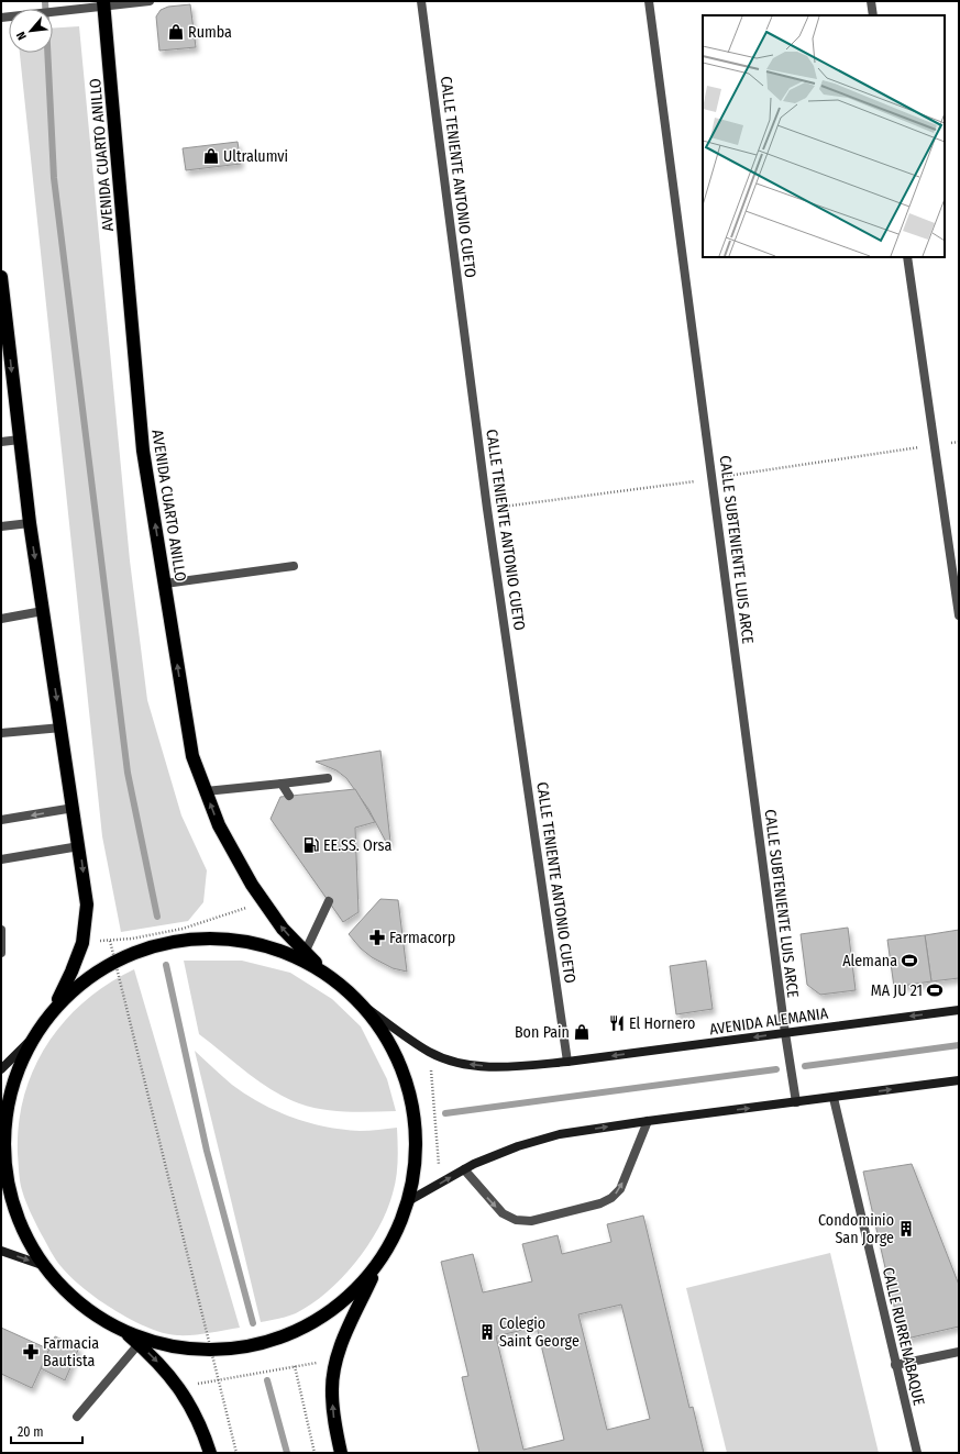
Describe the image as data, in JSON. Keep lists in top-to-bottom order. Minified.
{"streets":{"highway":["AVENIDA CUARTO ANILLO"],"main road":["AVENIDA ALEMANIA"],"street":["CALLE TENIENTE ANTONIO CUETO","CALLE SUBTENIENTE LUIS ARCE","CALLE RURRENABAQUE"]},"crossings":[["CALLE TENIENTE ANTONIO CUETO","AVENIDA ALEMANIA"],["CALLE SUBTENIENTE LUIS ARCE","AVENIDA ALEMANIA"]],"one_way":["AVENIDA CUARTO ANILLO"],"places":{"shop":["Rumba","Ultralumvi","Bon Pain"],"fuel station":["EE.SS. Orsa"],"pharmacy":["Farmacorp","Farmacia Bautista"],"sports":["Alemana","MA JU 21"],"restaurant":["El Hornero"],"building":["Condominio San Jorge","Colegio Saint George"]},"scale_bar":"20 m","north":"bottom left"}
